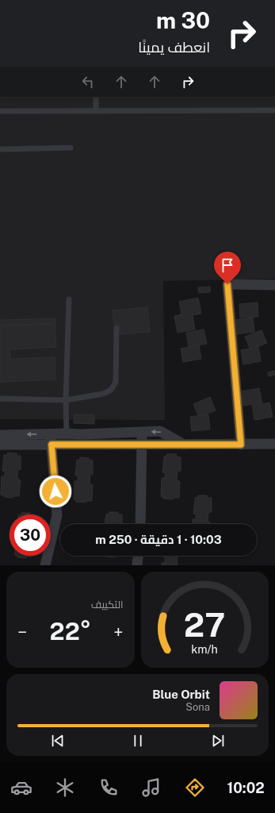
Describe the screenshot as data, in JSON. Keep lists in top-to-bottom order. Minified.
{"page":{"turn":["30 m","انعطف يمينًا"],"limit":"30","trip":"10:03 · 1 دقيقة · 250 m","tile":"التكييف","heat":["−","22°","+"],"song":["Blue Orbit","Sona"],"tabs":"10:02","gauge":["27","km/h"]}}
